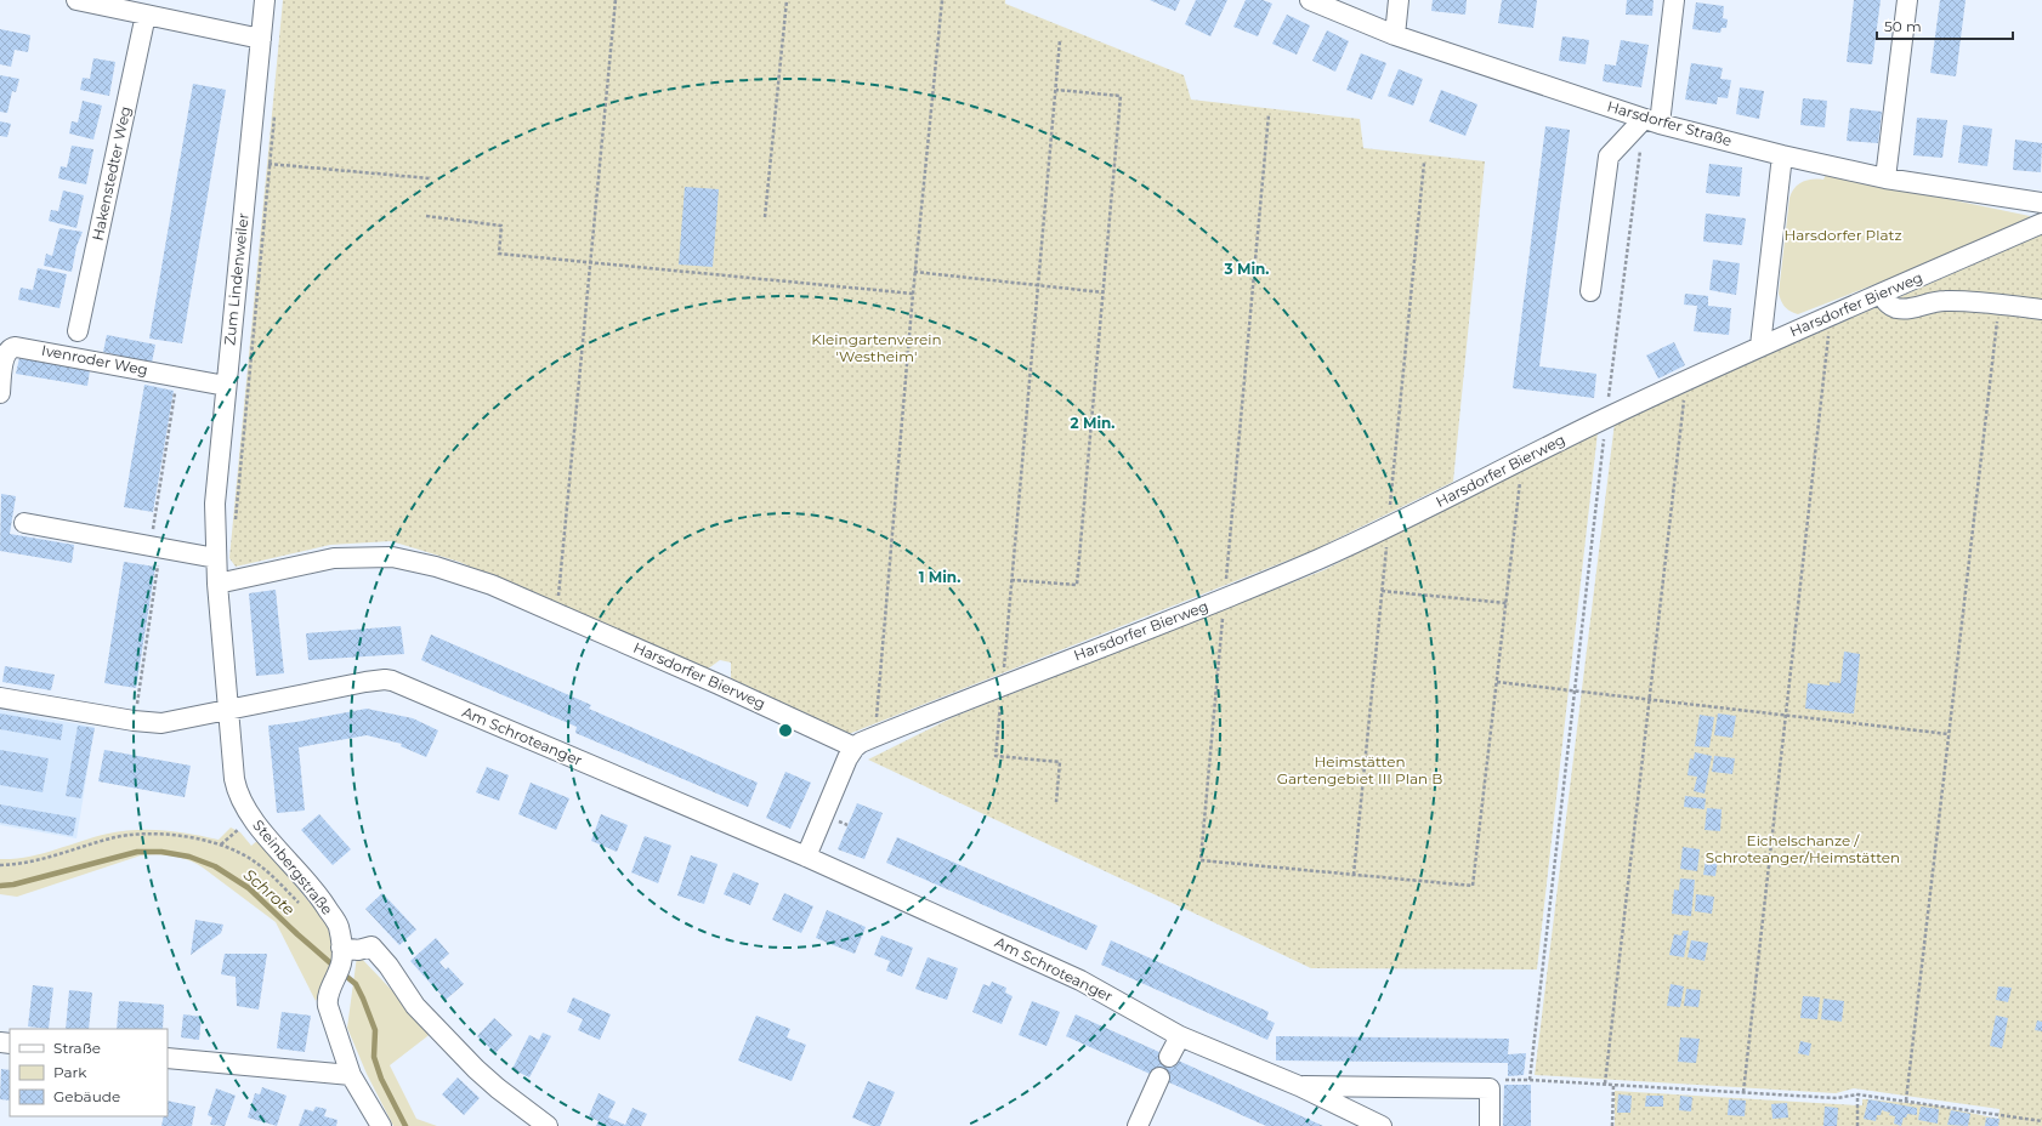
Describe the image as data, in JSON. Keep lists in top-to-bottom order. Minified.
{"streets":{"street":["Harsdorfer Straße","Hakenstedter Weg","Zum Lindenweiler","Harsdorfer Bierweg","Ivenroder Weg","Am Schroteanger","Steinbergstraße"]},"crossings":[["Zum Lindenweiler","Harsdorfer Bierweg"],["Zum Lindenweiler","Ivenroder Weg"],["Zum Lindenweiler","Am Schroteanger"],["Zum Lindenweiler","Steinbergstraße"],["Am Schroteanger","Steinbergstraße"]],"water":["Schrote"],"parks":["Harsdorfer Platz","Kleingartenverein 'Westheim'","Heimstätten Gartengebiet III Plan B","Eichelschanze / Schroteanger/Heimstätten"],"legend":["Straße","Park","Gebäude"],"scale_bar":"50 m","rings":["3 Min.","2 Min.","1 Min."]}
